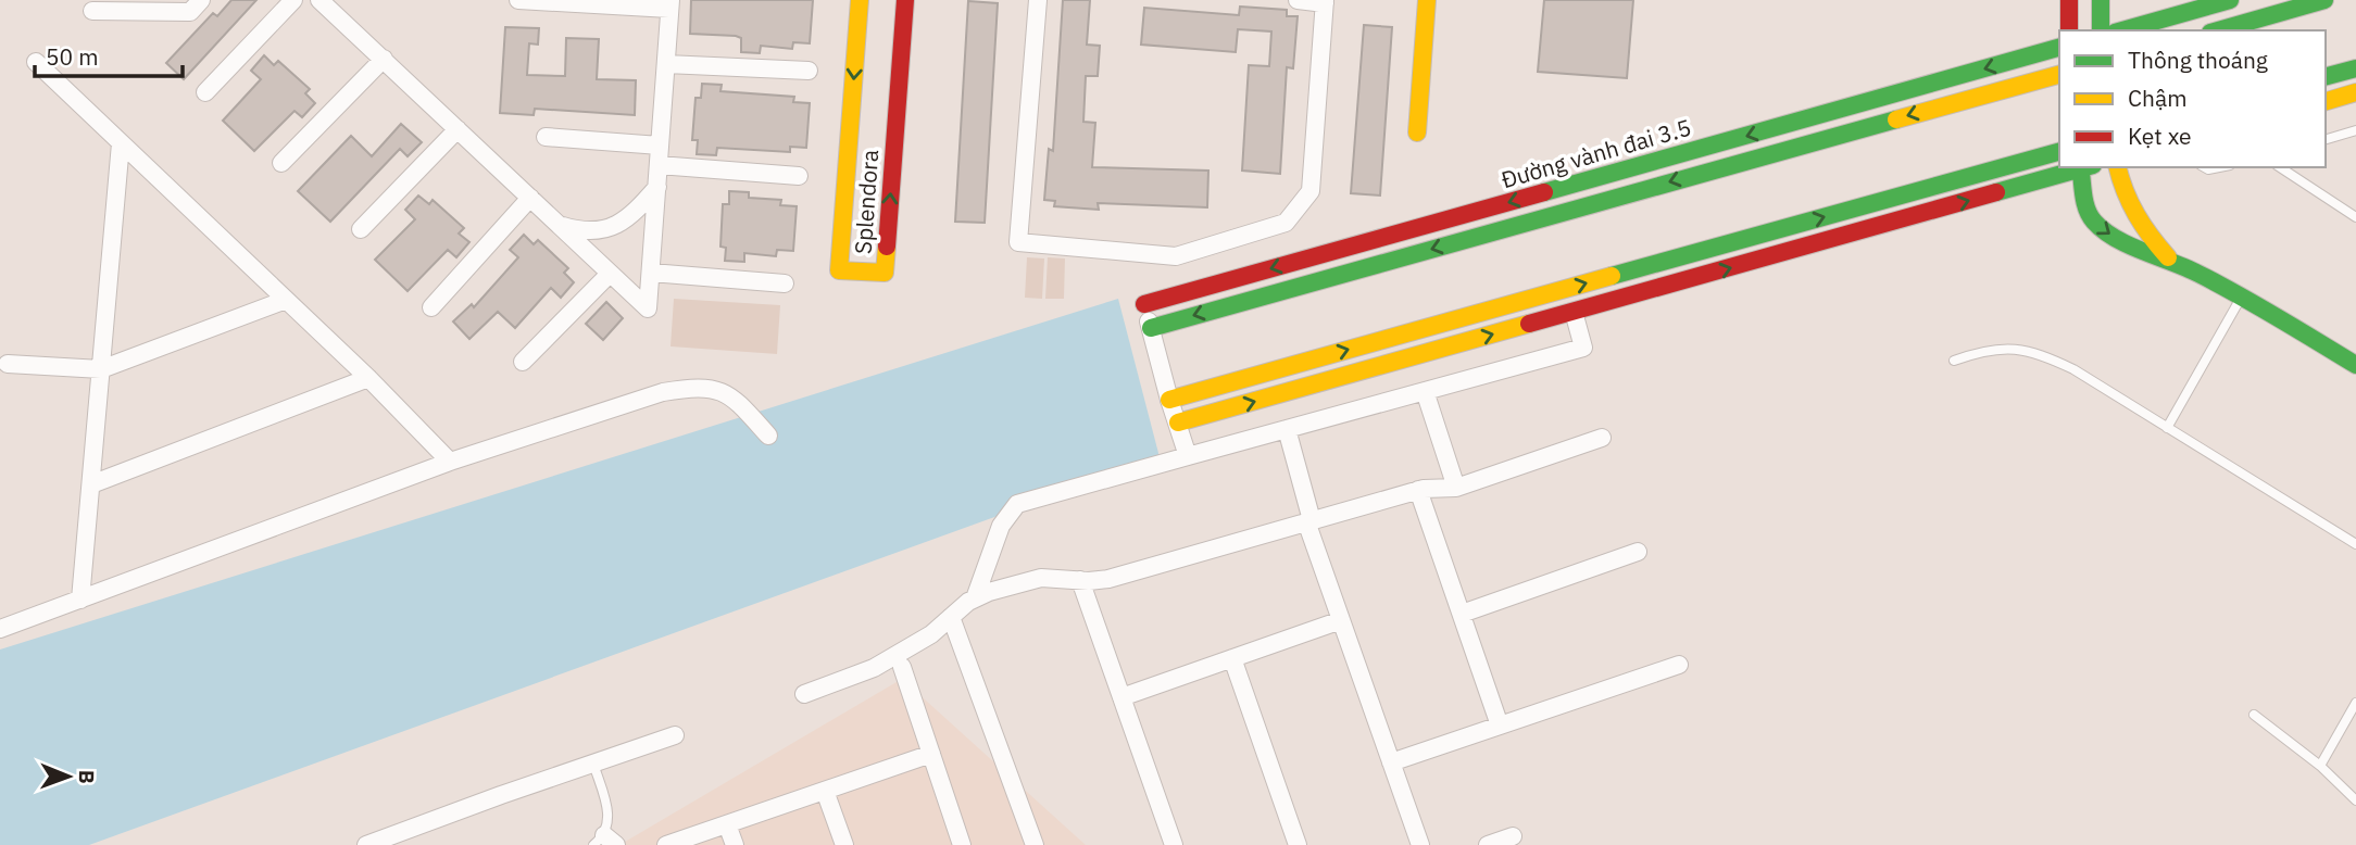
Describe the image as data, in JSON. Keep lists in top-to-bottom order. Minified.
{"streets":{"main road":["Đường vành đai 3.5","Splendora"]},"legend":["Thông thoáng","Chậm","Kẹt xe"],"scale_bar":"50 m","north":"right"}
